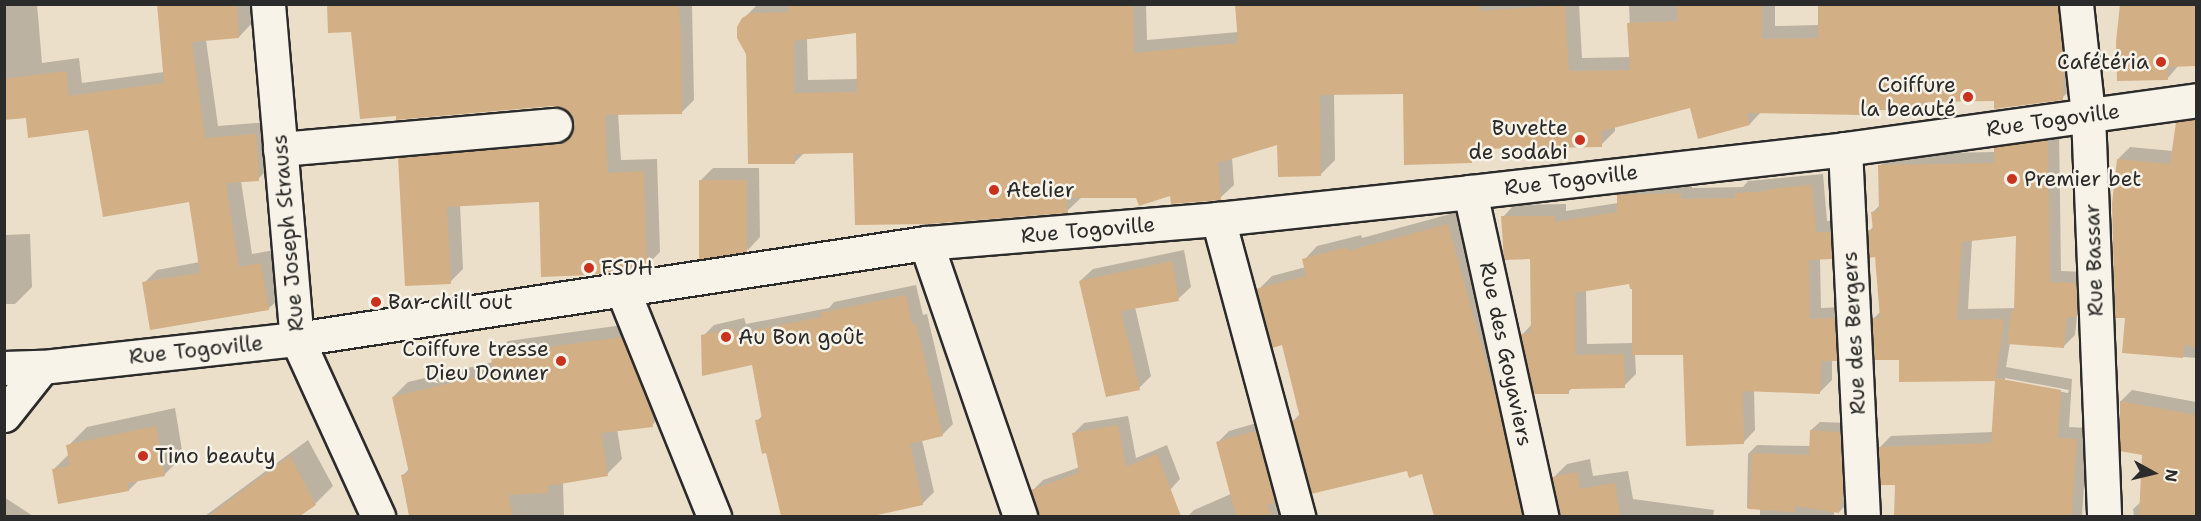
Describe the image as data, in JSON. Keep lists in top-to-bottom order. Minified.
{"streets":{"street":["Rue Togoville","Rue Joseph Strauss","Rue Bassar","Rue des Bergers","Rue des Goyaviers"]},"crossings":[["Rue Togoville","Rue Joseph Strauss"],["Rue Togoville","Rue Bassar"],["Rue Togoville","Rue des Bergers"],["Rue Togoville","Rue des Goyaviers"]],"places":["Cafétéria","Coiffure la beauté","Buvette de sodabi","Premier bet","Atelier","FSDH","Bar chill out","Au Bon goût","Coiffure tresse Dieu Donner","Tino beauty"],"north":"right"}
